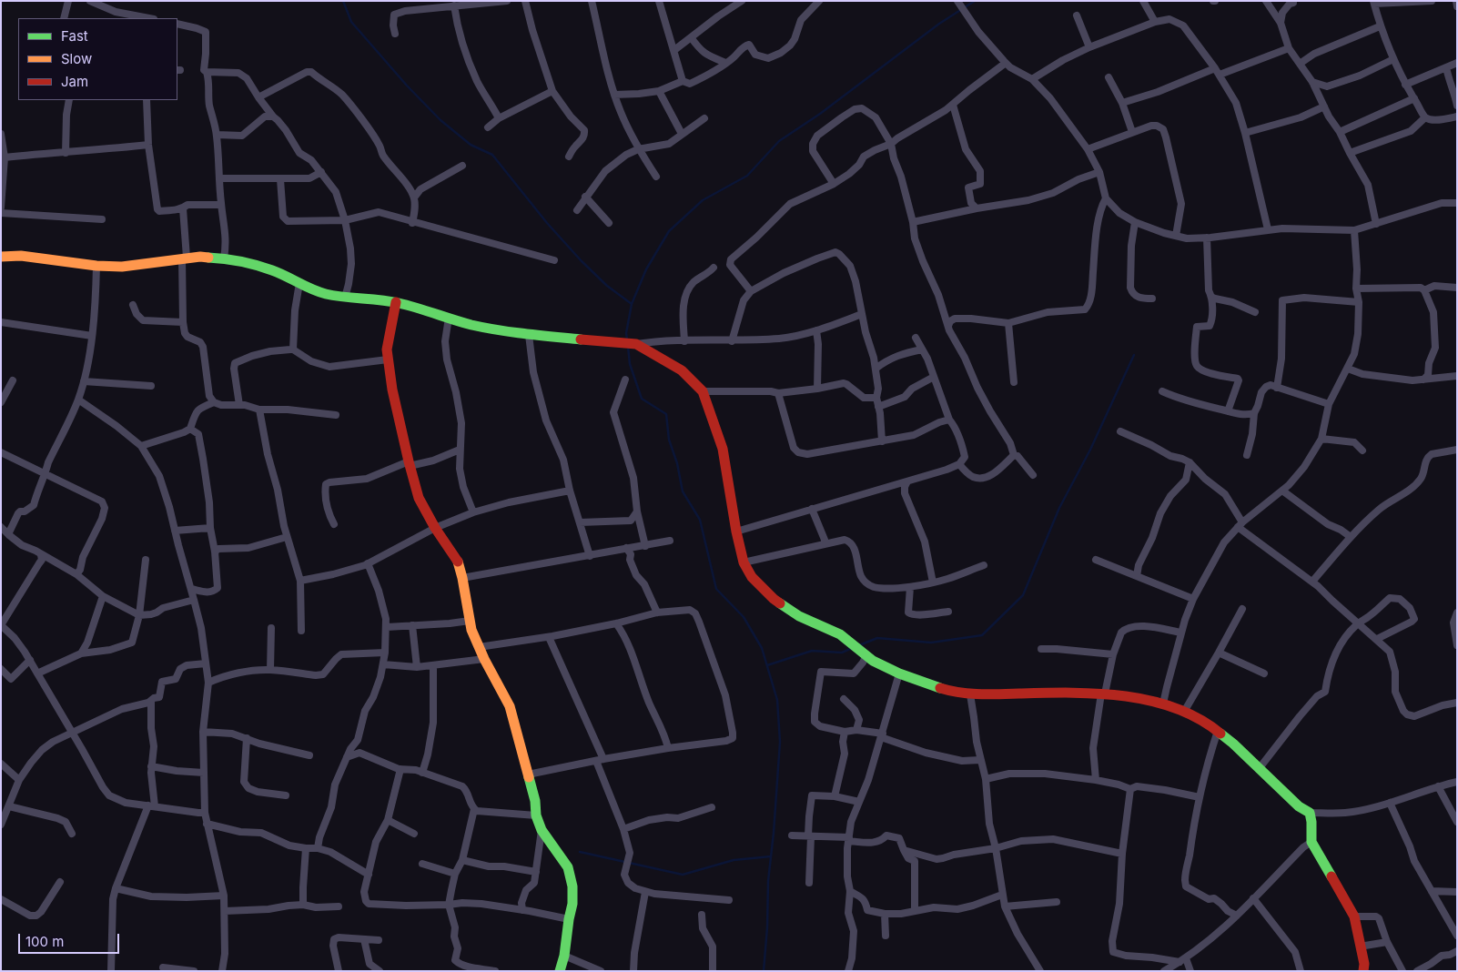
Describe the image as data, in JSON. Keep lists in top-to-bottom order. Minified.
{"legend":["Fast","Slow","Jam"],"scale_bar":"100 m"}
